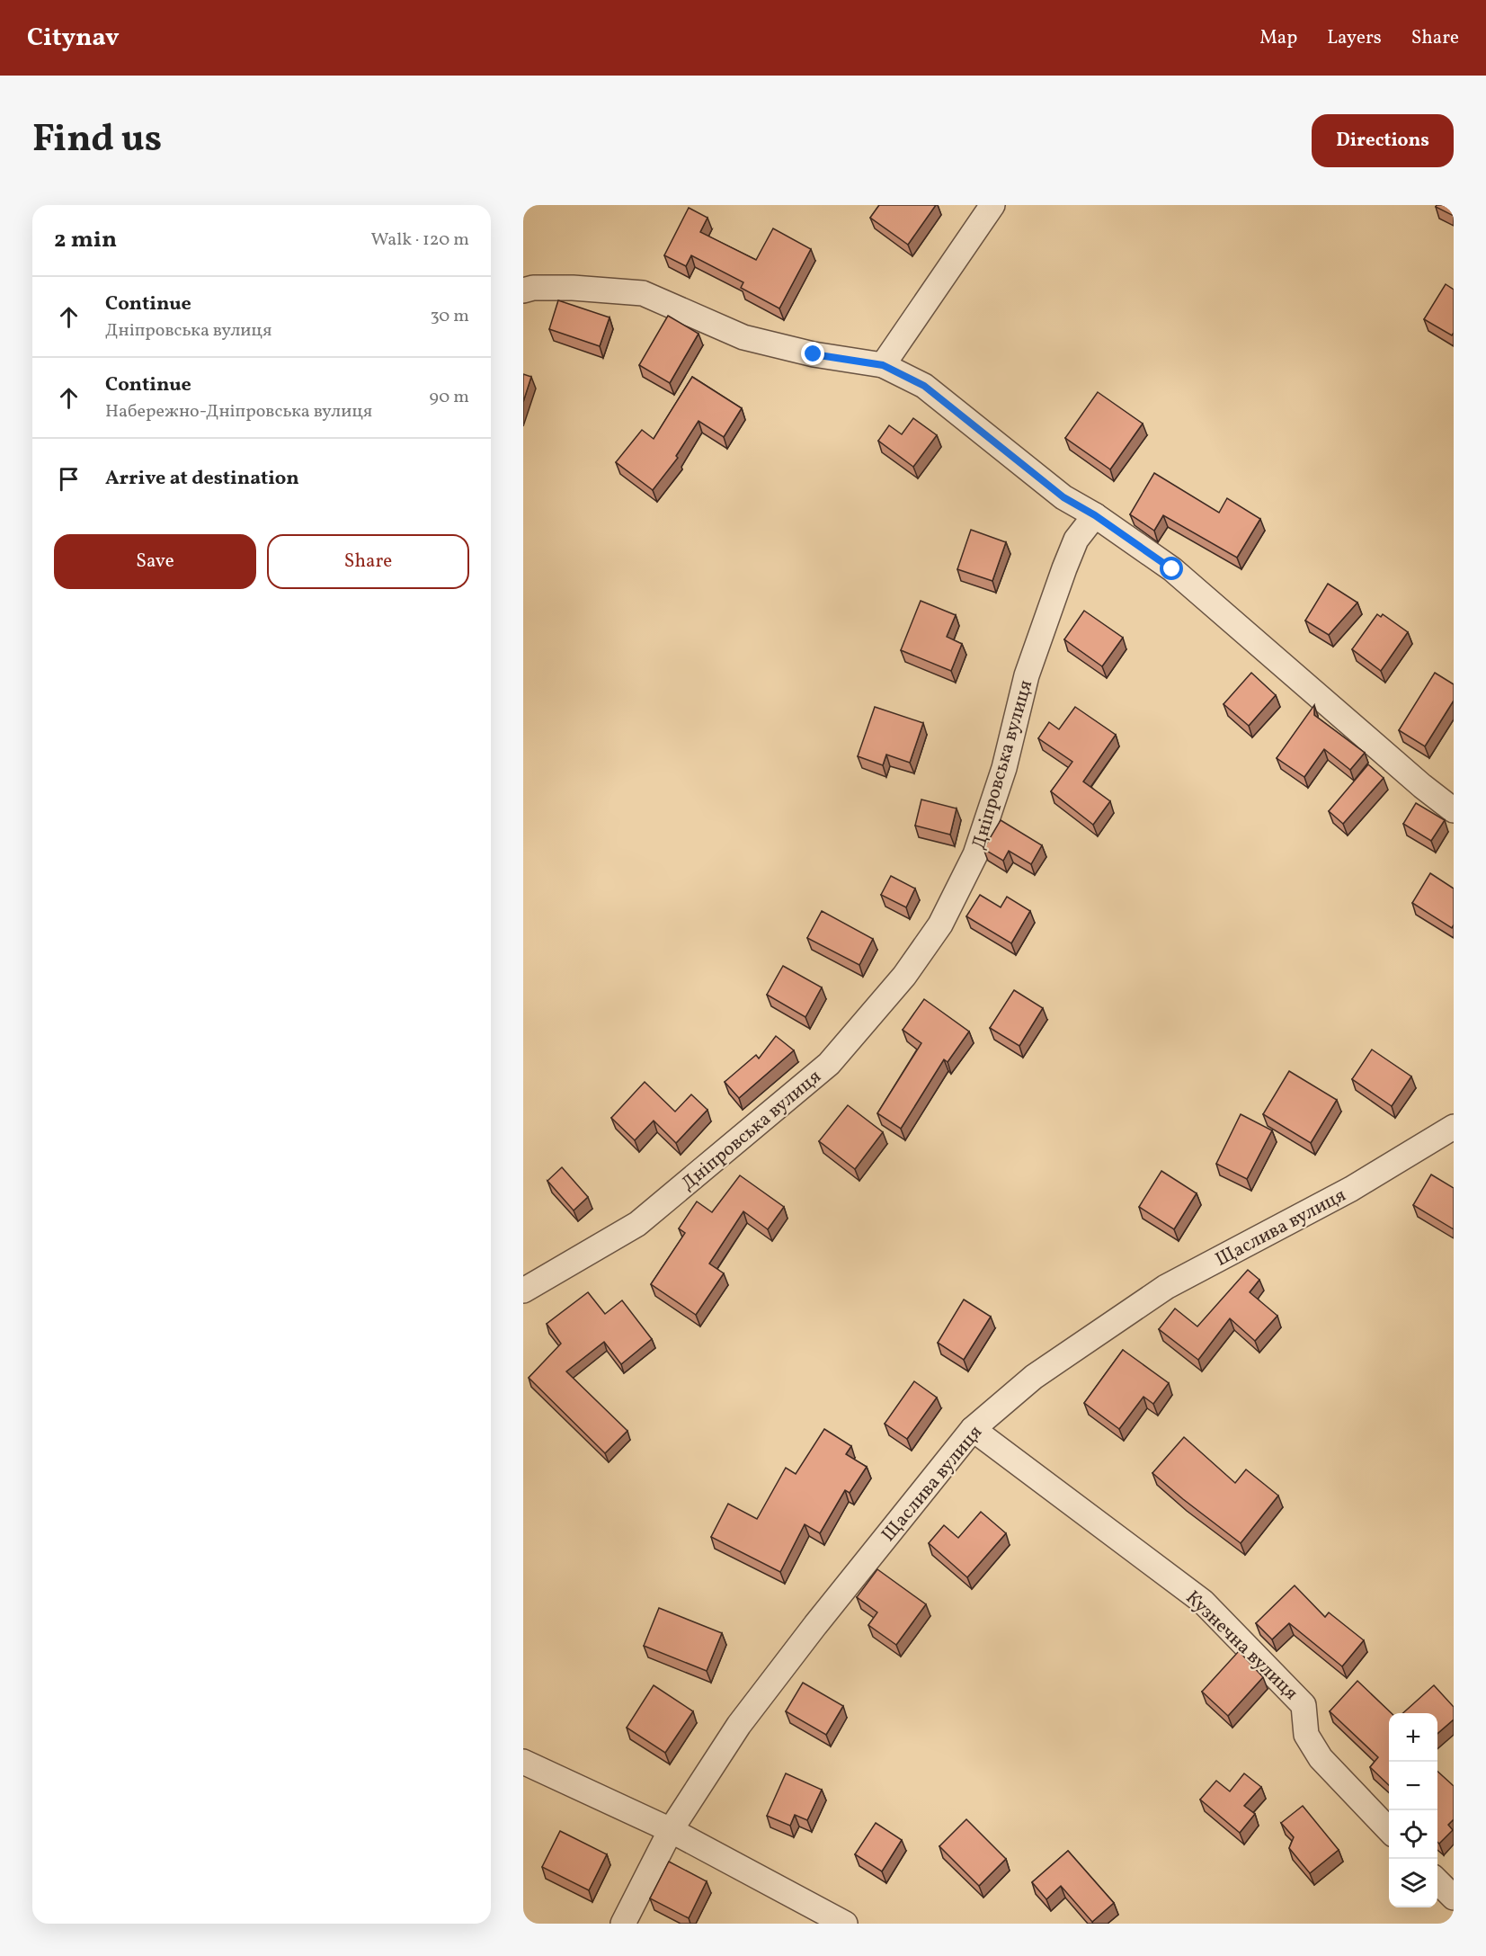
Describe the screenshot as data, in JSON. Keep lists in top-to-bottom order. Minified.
{"streets":{"street":["Дніпровська вулиця","Щаслива вулиця","Кузнечна вулиця"]},"crossings":[["Щаслива вулиця","Кузнечна вулиця"]],"page":{"header":"Citynav","nav":["Map","Layers","Share"],"title":"Find us","buttons":["Directions",["Save","Share"]],"heading":["2 min","Walk · 120 m"],"list":[["Continue","Дніпровська вулиця","30 m"],["Continue","Набережно-Дніпровська вулиця","90 m"],"Arrive at destination"],"map_buttons":["+","−"]}}
